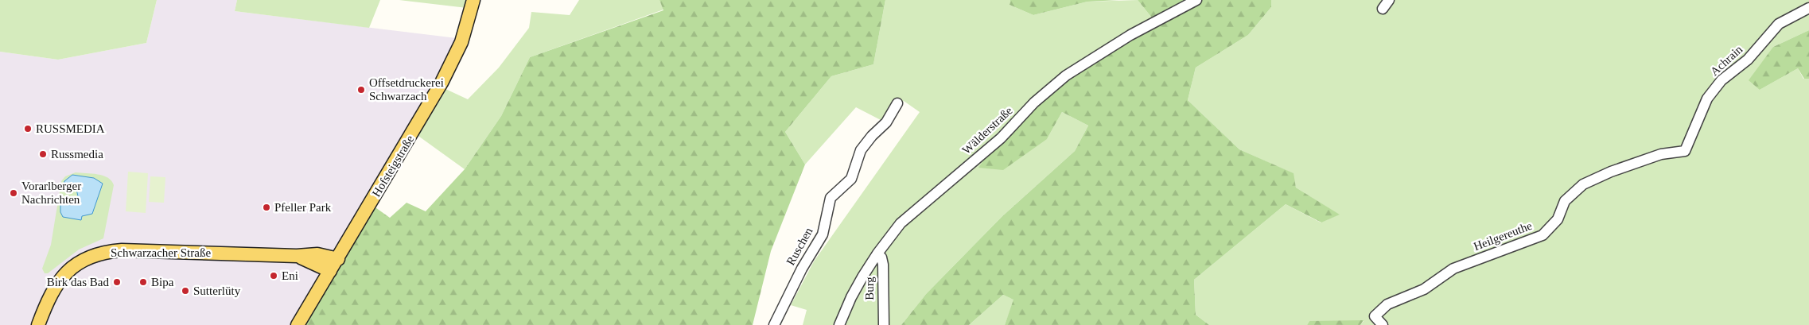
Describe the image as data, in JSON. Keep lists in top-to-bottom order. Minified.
{"streets":{"main road":["Hofsteigstraße","Schwarzacher Straße"],"street":["Achrain","Wälderstraße","Heilgereuthe","Ruschen","Burg"]},"crossings":[["Achrain","Heilgereuthe"],["Wälderstraße","Burg"],["Hofsteigstraße","Schwarzacher Straße"]],"places":["Offsetdruckerei Schwarzach","RUSSMEDIA","Russmedia","Vorarlberger Nachrichten","Pfeller Park","Eni","Birk das Bad","Bipa","Sutterlüty"]}
